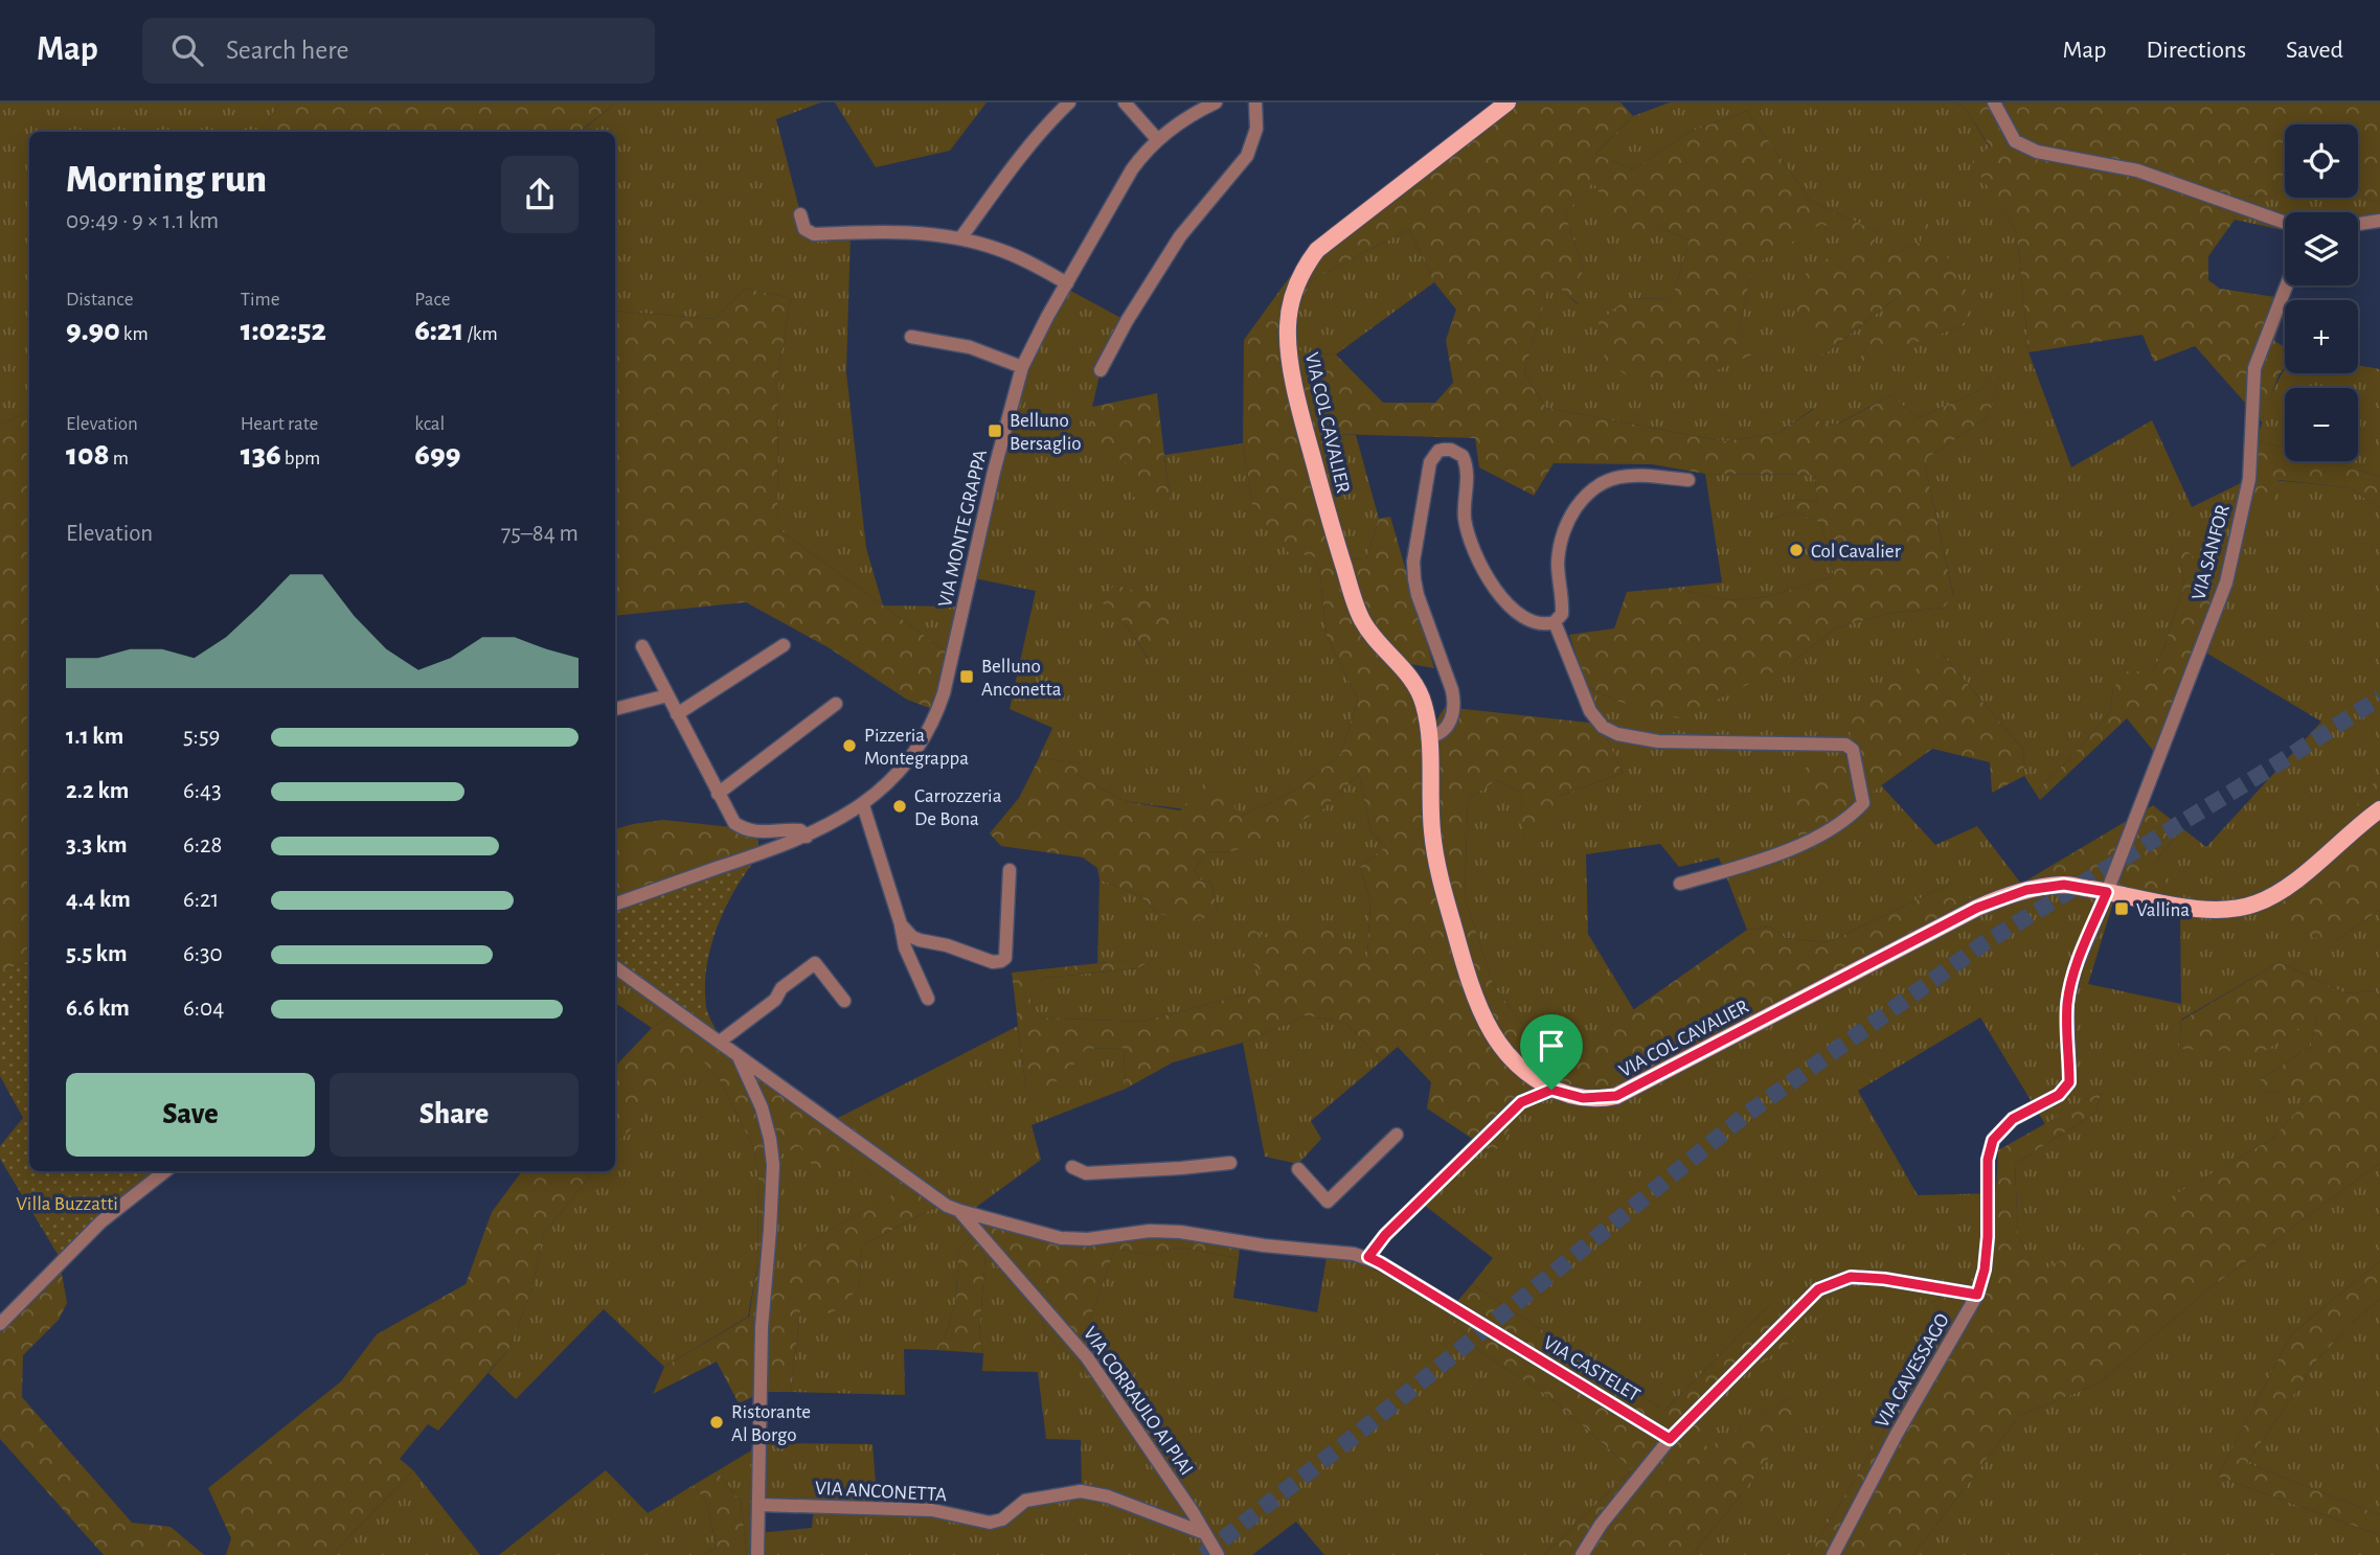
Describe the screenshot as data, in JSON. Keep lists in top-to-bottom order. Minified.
{"streets":{"main road":["VIA COL CAVALIER"],"street":["VIA MONTE GRAPPA","VIA SANFOR","VIA CASTELET","VIA CAVESSAGO","VIA CORRAULO AI PIAI","VIA ANCONETTA"]},"crossings":[["VIA COL CAVALIER","VIA SANFOR"],["VIA COL CAVALIER","VIA CAVESSAGO"],["VIA SANFOR","VIA CAVESSAGO"],["VIA CASTELET","VIA CORRAULO AI PIAI"],["VIA CORRAULO AI PIAI","VIA ANCONETTA"]],"parks":["Villa Buzzatti"],"places":{"transit":["Belluno Bersaglio","Belluno Anconetta","Vallina"],"other":["Col Cavalier","Pizzeria Montegrappa","Carrozzeria De Bona","Ristorante Al Borgo"]},"page":{"header":"Map","search":"Search here","nav":["Map","Directions","Saved"],"map_buttons":["+","−"],"heading":["Morning run","09:49 · 9 × 1.1 km"],"stats":[["Distance","9.90 km"],["Time","1:02:52"],["Pace","6:21 /km"],["Elevation","108 m"],["Heart rate","136 bpm"],["kcal","699"]],"chart":["Elevation","75–84 m"],"list":[{"name":"1.1 km","note":"5:59"},{"name":"2.2 km","note":"6:43"},{"name":"3.3 km","note":"6:28"},{"name":"4.4 km","note":"6:21"},{"name":"5.5 km","note":"6:30"},{"name":"6.6 km","note":"6:04"}],"buttons":["Save","Share"]}}
